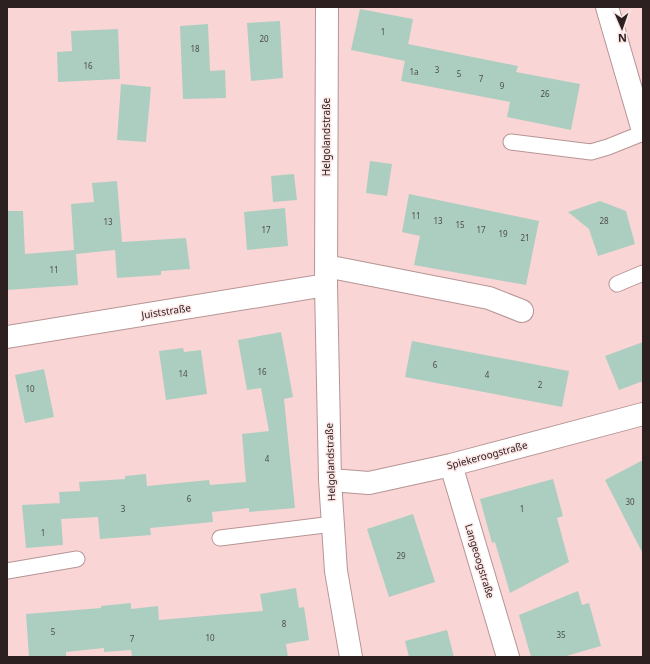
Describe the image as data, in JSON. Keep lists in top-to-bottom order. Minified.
{"streets":{"street":["Helgolandstraße","Juiststraße","Spiekeroogstraße","Langeoogstraße"]},"crossings":[["Helgolandstraße","Juiststraße"],["Helgolandstraße","Spiekeroogstraße"],["Spiekeroogstraße","Langeoogstraße"]],"house_numbers":["1","20","18","16","3","1a","5","7","9","26","11","13","28","13","15","17","17","19","21","11","6","16","14","4","2","10","4","6","30","3","1","1","29","8","5","35","10","7"],"north":"bottom"}
